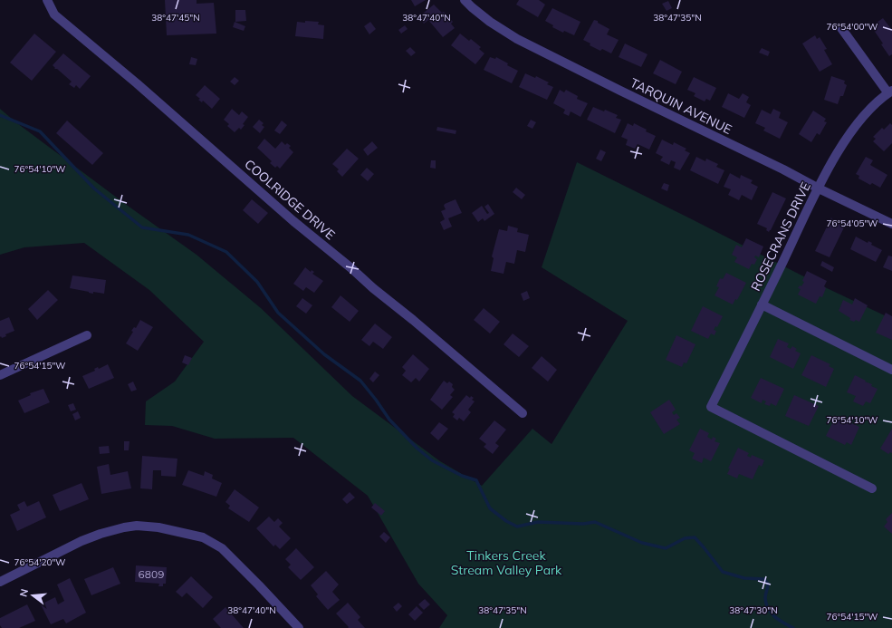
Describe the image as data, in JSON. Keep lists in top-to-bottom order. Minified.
{"streets":{"street":["TARQUIN AVENUE","COOLRIDGE DRIVE","ROSECRANS DRIVE"]},"crossings":[["TARQUIN AVENUE","ROSECRANS DRIVE"]],"parks":["Tinkers Creek Stream Valley Park"],"house_numbers":["6809"],"north":"left","coordinates":["38°47'45\"N","38°47'40\"N","38°47'35\"N","76°54'00\"W","76°54'10\"W","76°54'05\"W","76°54'15\"W","76°54'20\"W","38°47'30\"N"]}
